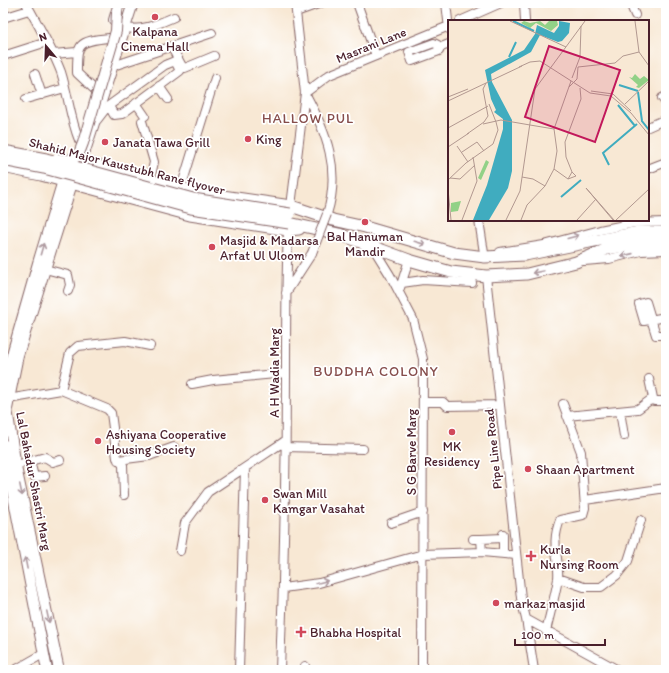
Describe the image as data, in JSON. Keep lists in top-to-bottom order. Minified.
{"streets":{"highway":["Shahid Major Kaustubh Rane flyover"],"main road":["Lal Bahadur Shastri Marg"],"street":["Masrani Lane","A H Wadia Marg","Pipe Line Road","S G Barve Marg"]},"crossings":[["Masrani Lane","A H Wadia Marg"],["Shahid Major Kaustubh Rane flyover","A H Wadia Marg"],["Shahid Major Kaustubh Rane flyover","Pipe Line Road"],["Shahid Major Kaustubh Rane flyover","S G Barve Marg"]],"districts":["HALLOW PUL","BUDDHA COLONY"],"places":{"other":["Kalpana Cinema Hall","King","Janata Tawa Grill","Bal Hanuman Mandir","Masjid & Madarsa Arfat Ul Uloom","MK Residency","Ashiyana Cooperative Housing Society","Shaan Apartment","Swan Mill Kamgar Vasahat","markaz masjid"],"health":["Kurla Nursing Room","Bhabha Hospital"]},"scale_bar":"100 m","north":"top"}
